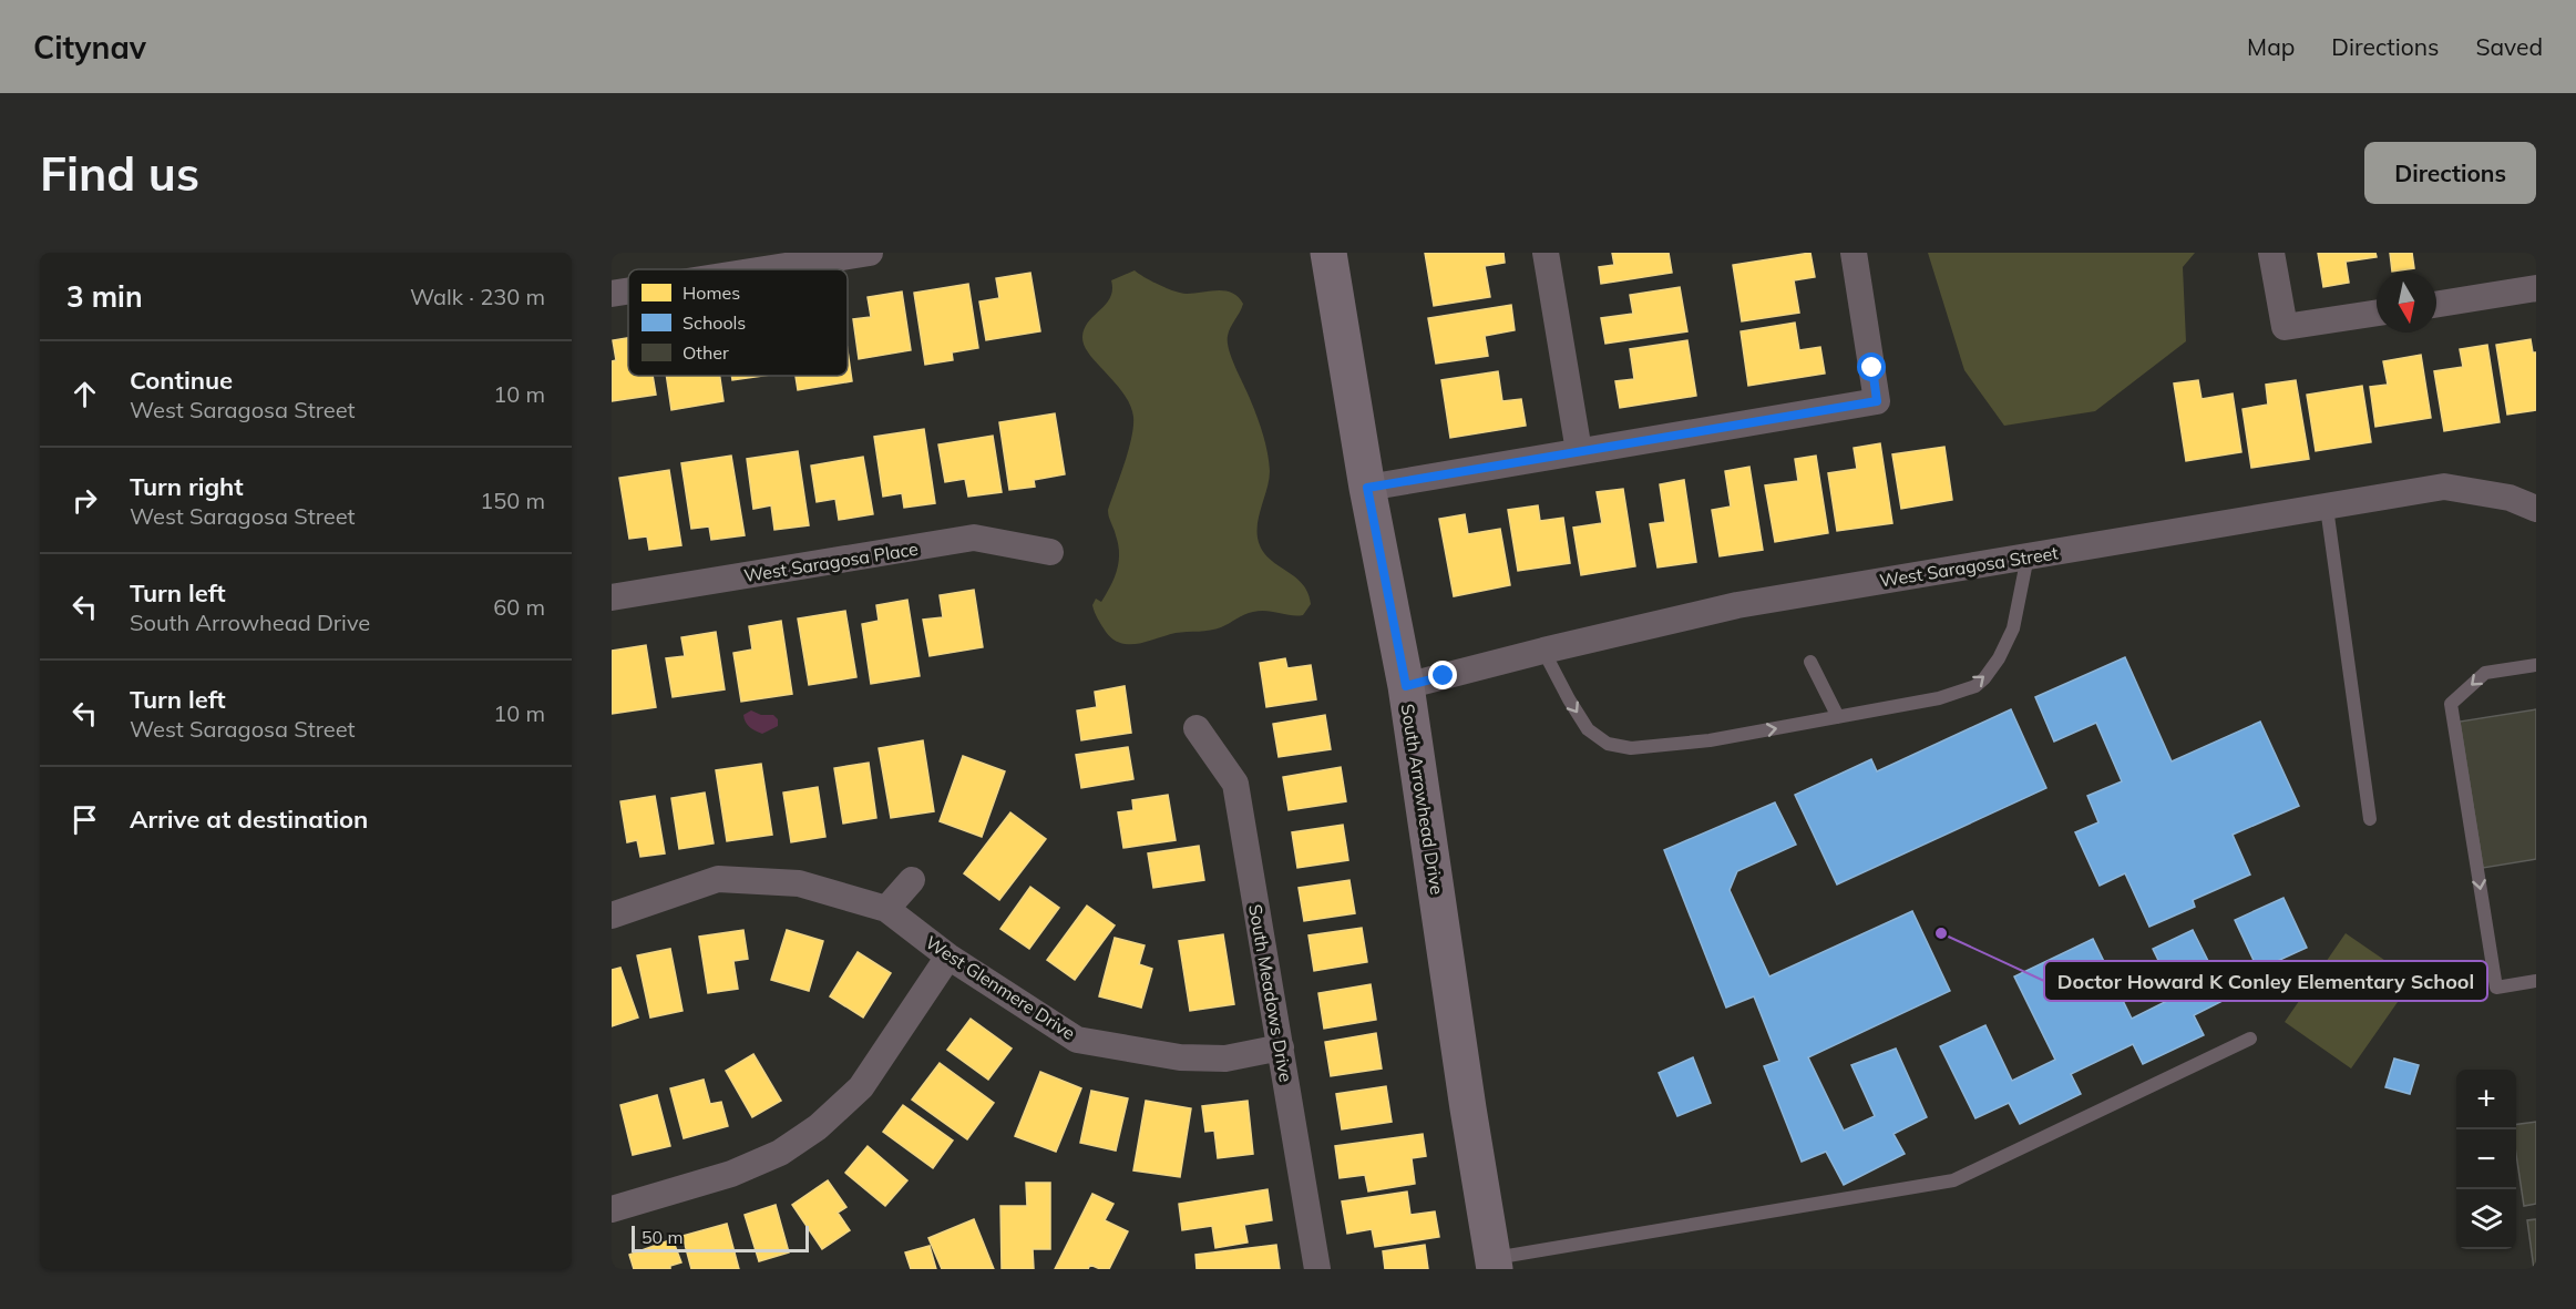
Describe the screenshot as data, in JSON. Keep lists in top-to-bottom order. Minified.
{"streets":{"street":["West Saragosa Place","West Saragosa Street","South Arrowhead Drive","West Glenmere Drive","South Meadows Drive"]},"crossings":[["West Saragosa Street","South Arrowhead Drive"],["West Glenmere Drive","South Meadows Drive"]],"places":["Doctor Howard K Conley Elementary School"],"legend":["Homes","Schools","Other"],"scale_bar":"50 m","north":"bottom","page":{"header":"Citynav","nav":["Map","Directions","Saved"],"buttons":"Directions","title":"Find us","heading":["3 min","Walk · 230 m"],"list":[["Continue","West Saragosa Street","10 m"],["Turn right","West Saragosa Street","150 m"],["Turn left","South Arrowhead Drive","60 m"],["Turn left","West Saragosa Street","10 m"],"Arrive at destination"],"map_buttons":["+","−"],"scale":"50 m"}}
